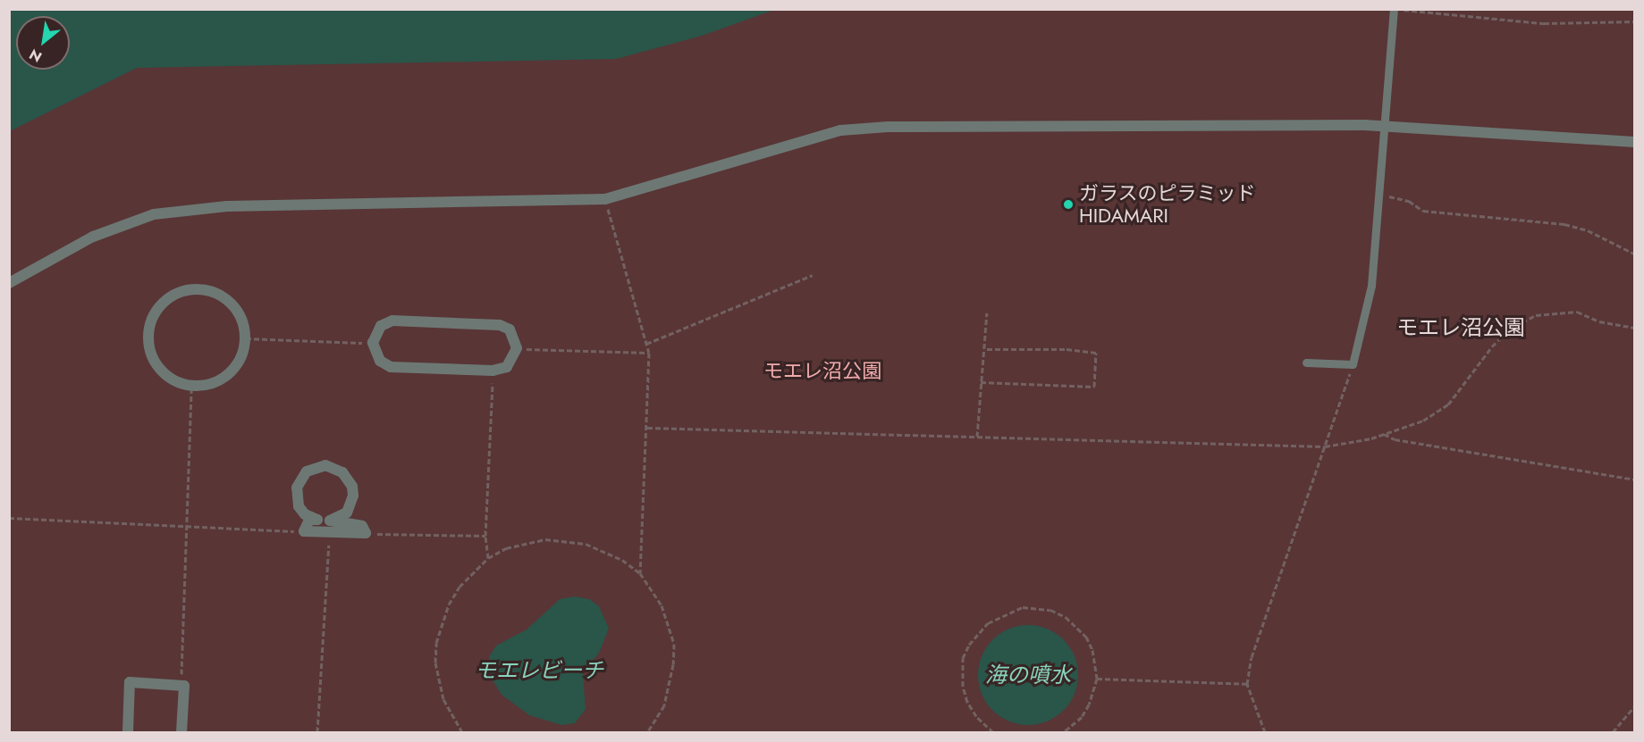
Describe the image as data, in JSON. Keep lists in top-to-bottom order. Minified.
{"districts":["モエレ沼公園"],"water":["モエレビーチ","海の噴水"],"parks":["モエレ沼公園"],"places":["ガラスのピラミッド HIDAMARI"],"north":"bottom left"}
